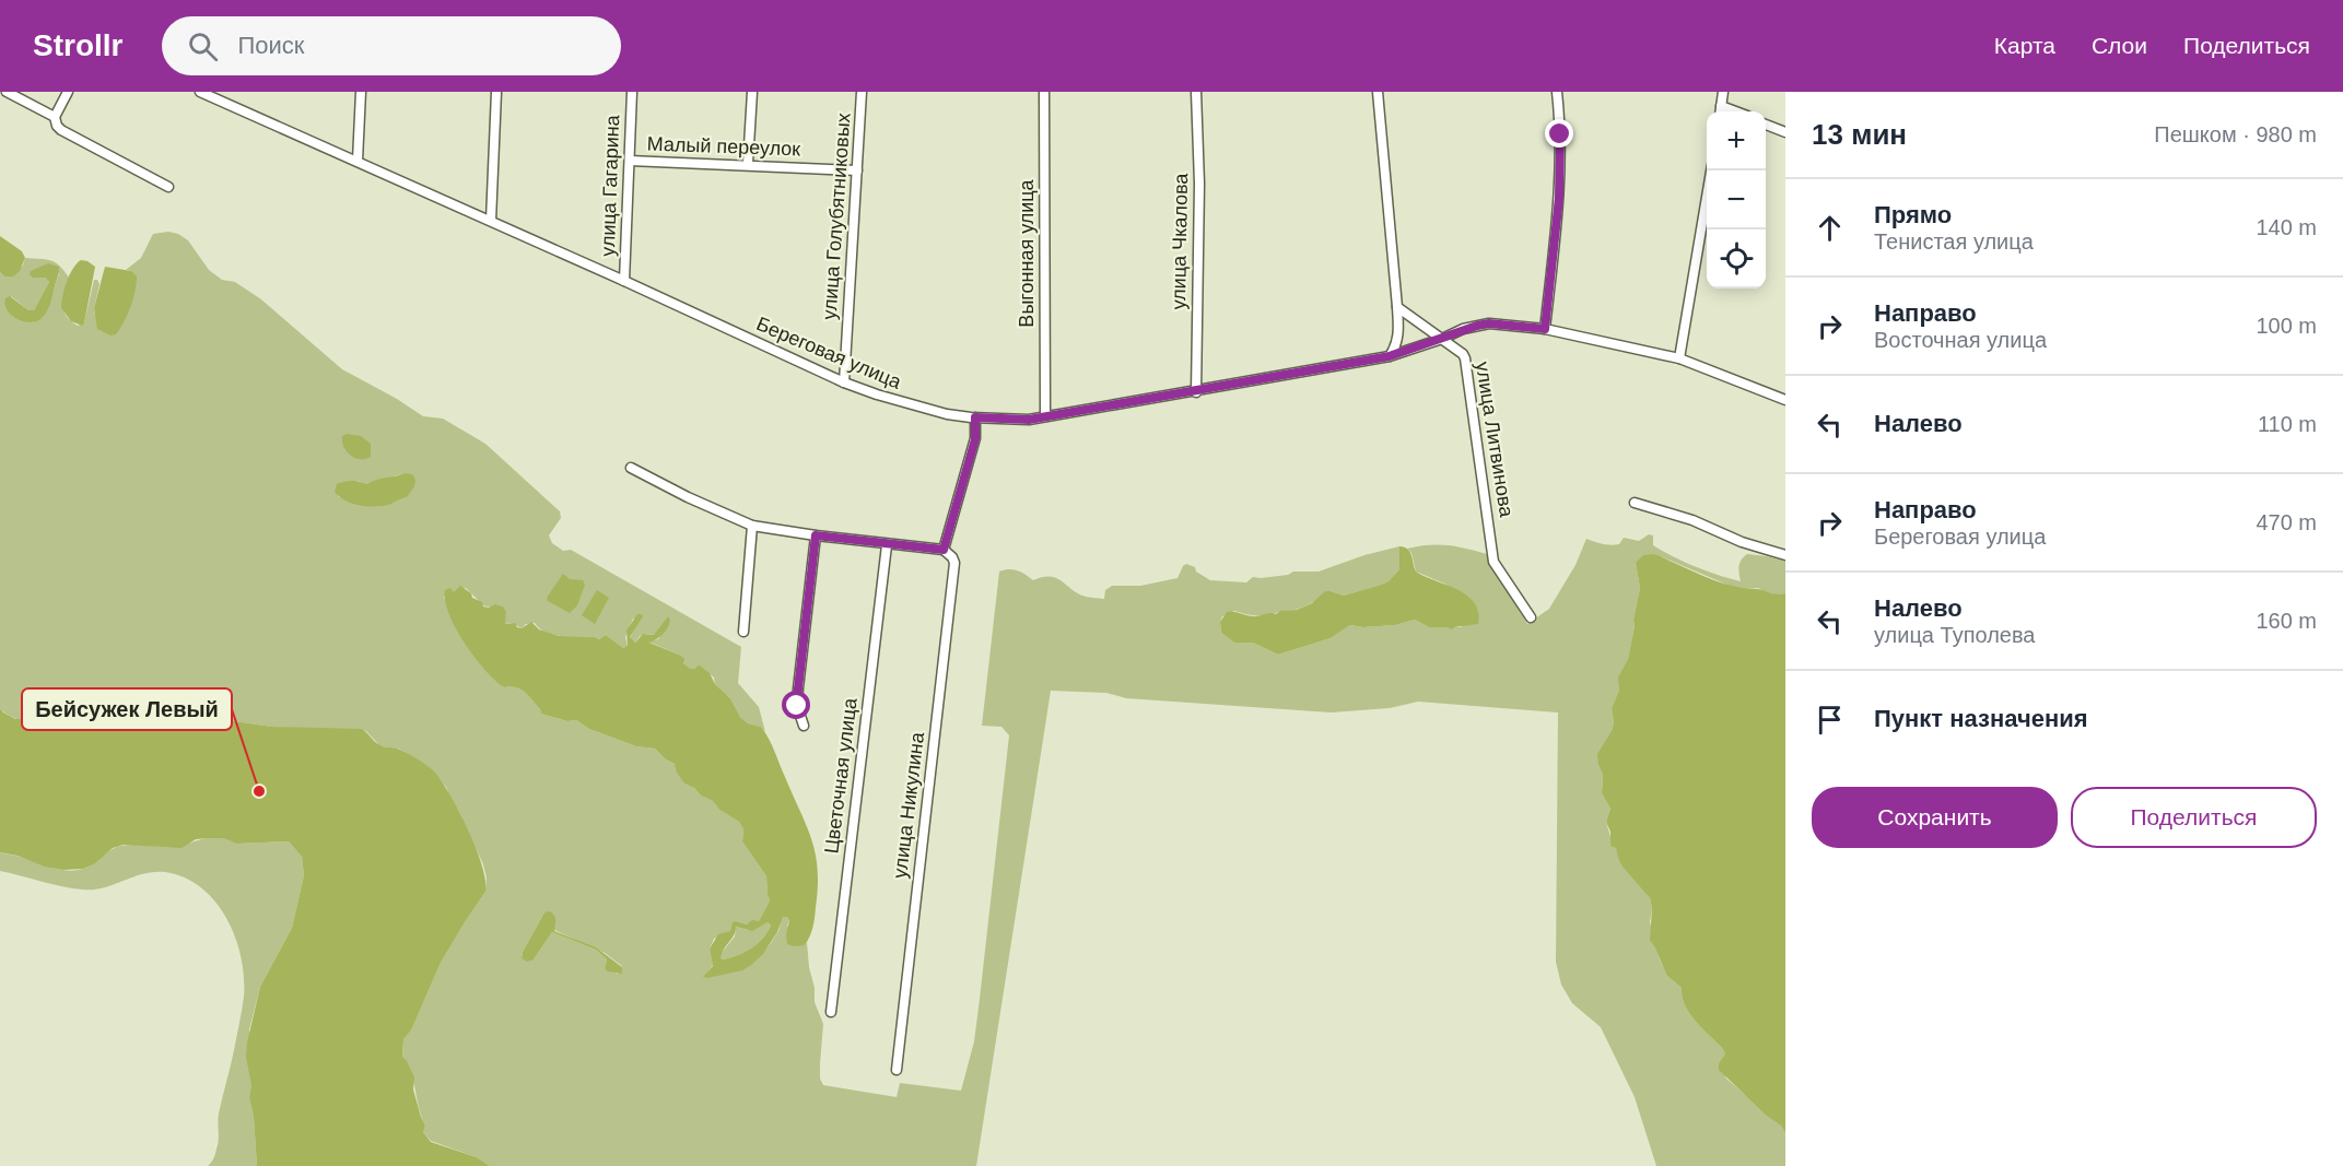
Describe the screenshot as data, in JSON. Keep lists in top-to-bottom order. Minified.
{"streets":{"street":["Малый переулок","улица Гагарина","улица Голубятниковых","улица Чкалова","Выгонная улица","Береговая улица","улица Литвинова","Цветочная улица","улица Никулина"]},"crossings":[["Малый переулок","улица Гагарина"],["Малый переулок","улица Голубятниковых"],["улица Гагарина","Береговая улица"],["улица Голубятниковых","Береговая улица"],["улица Чкалова","Береговая улица"],["Выгонная улица","Береговая улица"],["Береговая улица","улица Литвинова"]],"places":["Бейсужек Левый"],"page":{"header":"Strollr","search":"Поиск","nav":["Карта","Слои","Поделиться"],"heading":["13 мин","Пешком · 980 m"],"map_buttons":["+","−"],"list":[["Прямо","Тенистая улица","140 m"],["Направо","Восточная улица","100 m"],["Налево","110 m"],["Направо","Береговая улица","470 m"],["Налево","улица Туполева","160 m"],"Пункт назначения"],"buttons":["Сохранить","Поделиться"]}}
